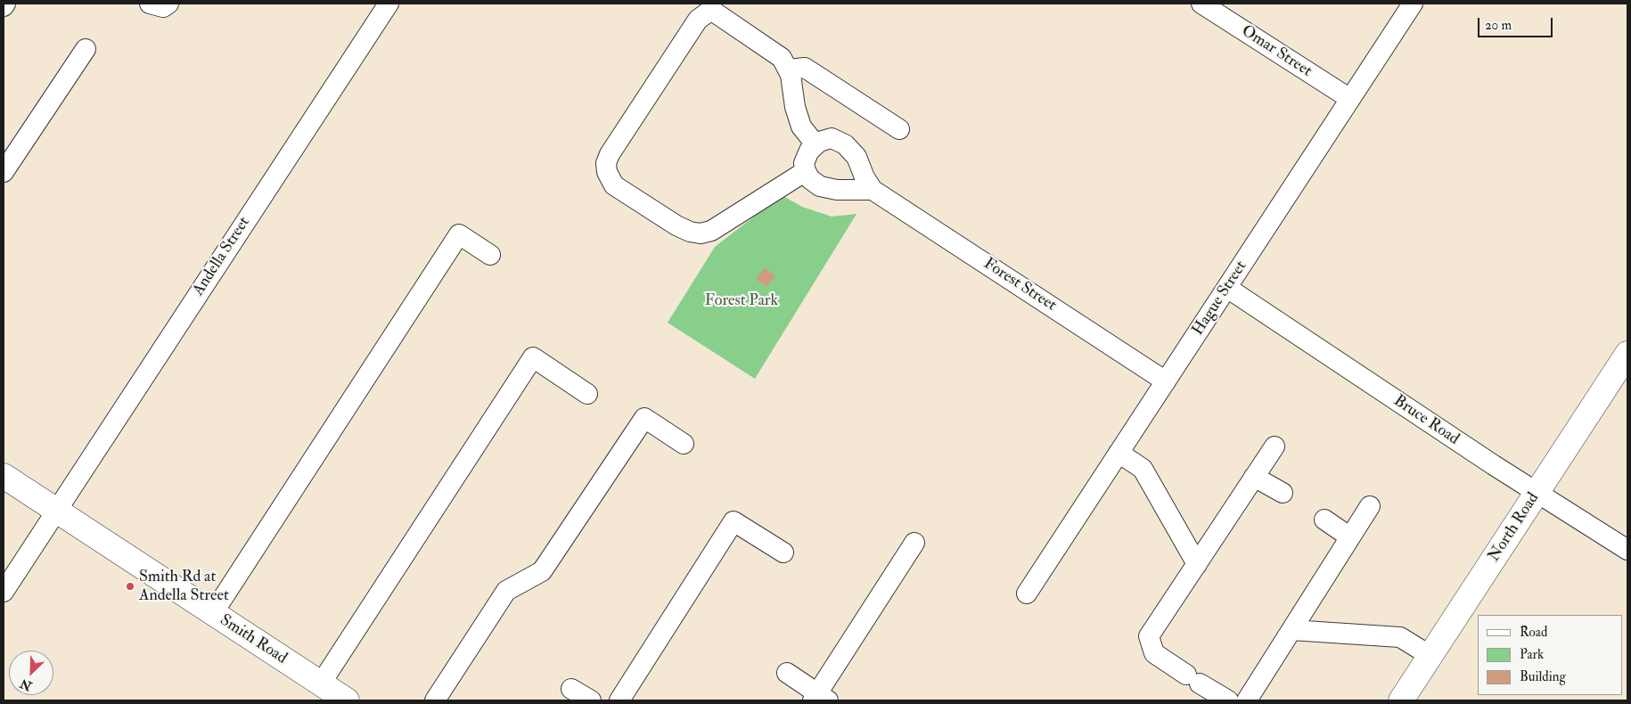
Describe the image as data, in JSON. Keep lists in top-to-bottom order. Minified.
{"streets":{"street":["Omar Street","Andella Street","Forest Street","Hague Street","Bruce Road","North Road","Smith Road"]},"crossings":[["Omar Street","Hague Street"],["Andella Street","Smith Road"],["Forest Street","Hague Street"],["Hague Street","Bruce Road"],["Bruce Road","North Road"]],"parks":["Forest Park"],"places":["Smith Rd at Andella Street"],"legend":["Road","Park","Building"],"scale_bar":"20 m","north":"bottom left"}
